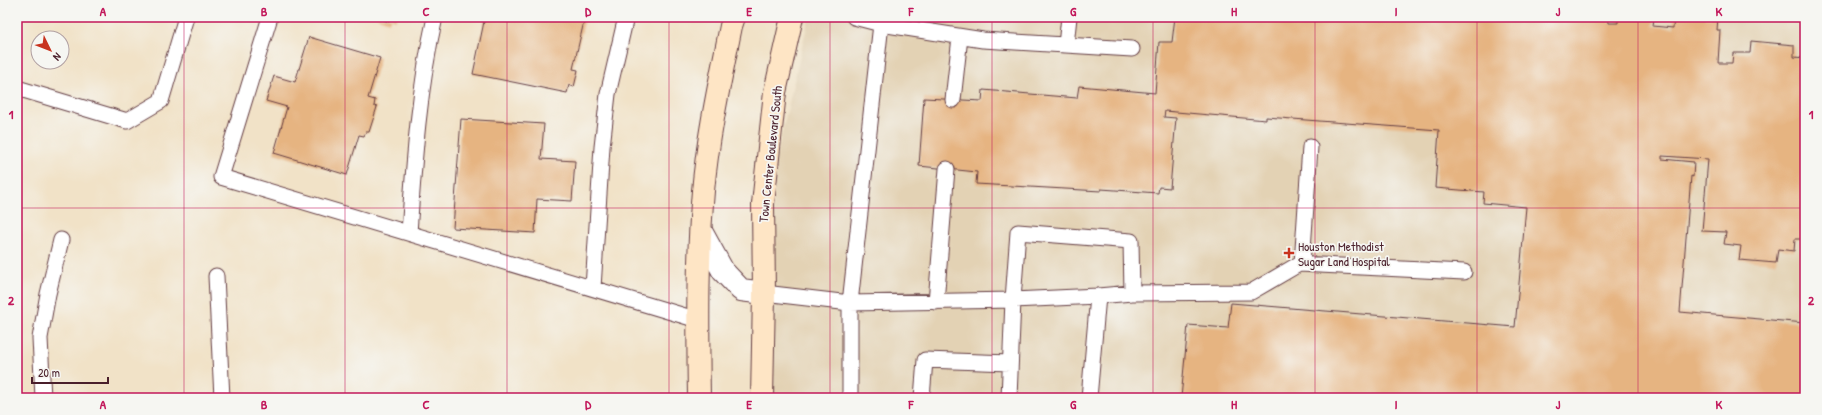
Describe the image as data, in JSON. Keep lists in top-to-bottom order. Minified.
{"streets":{"street":["Town Center Boulevard South"]},"places":{"health":["Houston Methodist Sugar Land Hospital"]},"scale_bar":"20 m","north":"bottom right","grid":{"columns":["A","B","C","D","E","F","G","H","I","J","K"],"rows":["1","2"]}}
